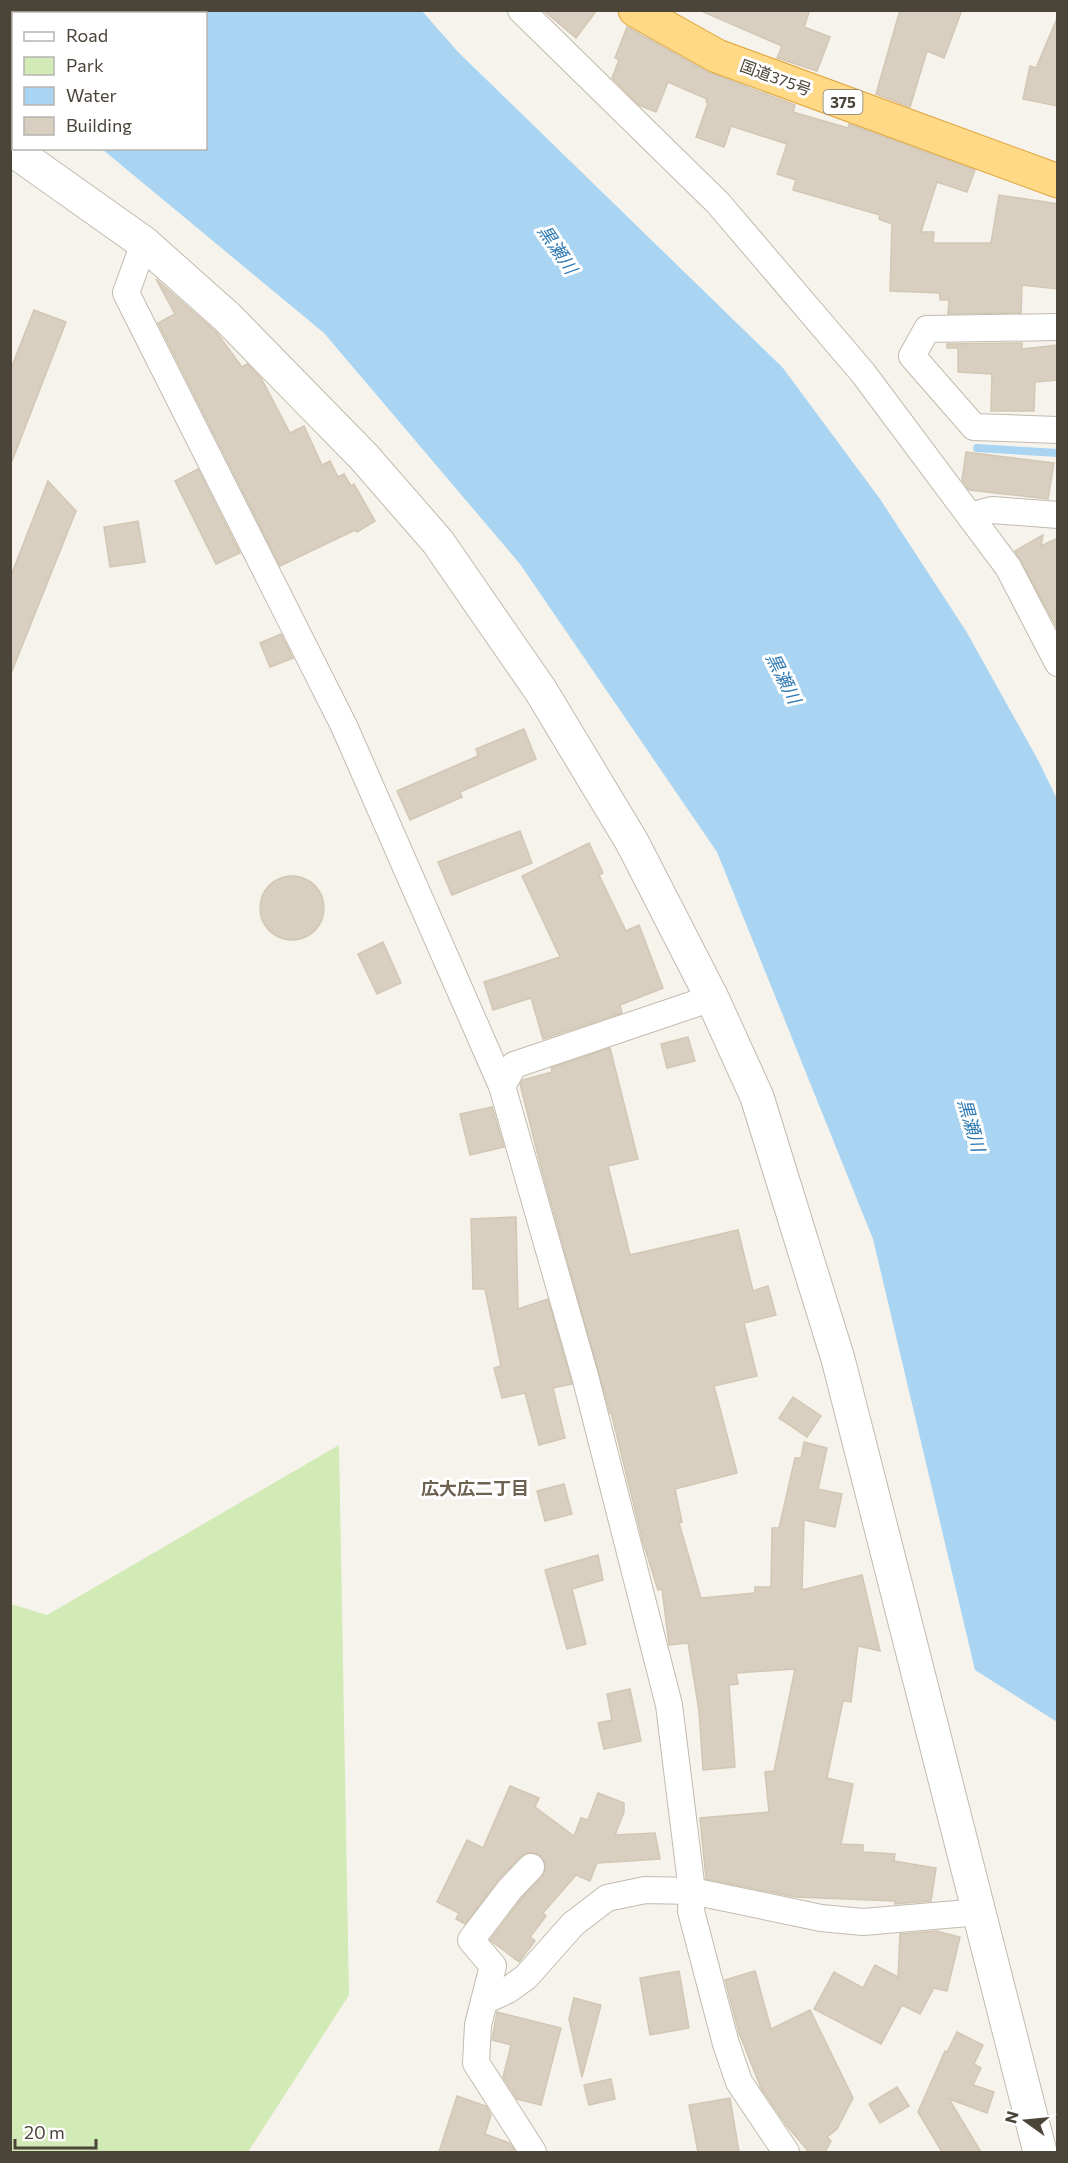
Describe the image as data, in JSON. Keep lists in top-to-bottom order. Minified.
{"streets":{"highway":["国道375号","375"]},"districts":["広大広二丁目"],"water":["黒瀬川"],"legend":["Road","Park","Water","Building"],"scale_bar":"20 m","north":"left"}
